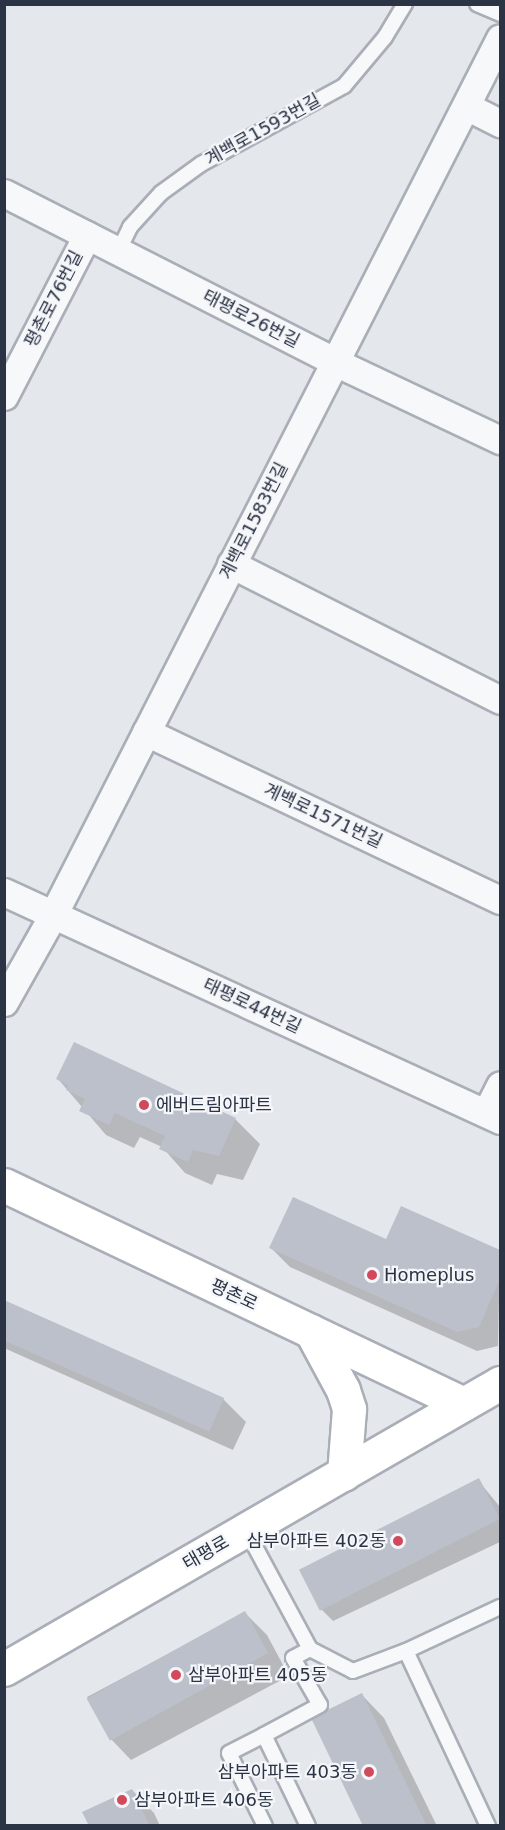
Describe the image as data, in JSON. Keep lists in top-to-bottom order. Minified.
{"streets":{"main road":["평촌로","태평로"],"street":["평촌로76번길","태평로26번길","계백로1583번길","계백로1571번길","태평로44번길"],"lane":["계백로1593번길"]},"crossings":[["계백로1593번길","태평로26번길"],["평촌로76번길","태평로26번길"],["태평로26번길","계백로1583번길"],["계백로1583번길","계백로1571번길"],["계백로1583번길","태평로44번길"],["평촌로","태평로"]],"places":["에버드림아파트","Homeplus","삼부아파트 402동","삼부아파트 405동","삼부아파트 403동","삼부아파트 406동"]}
